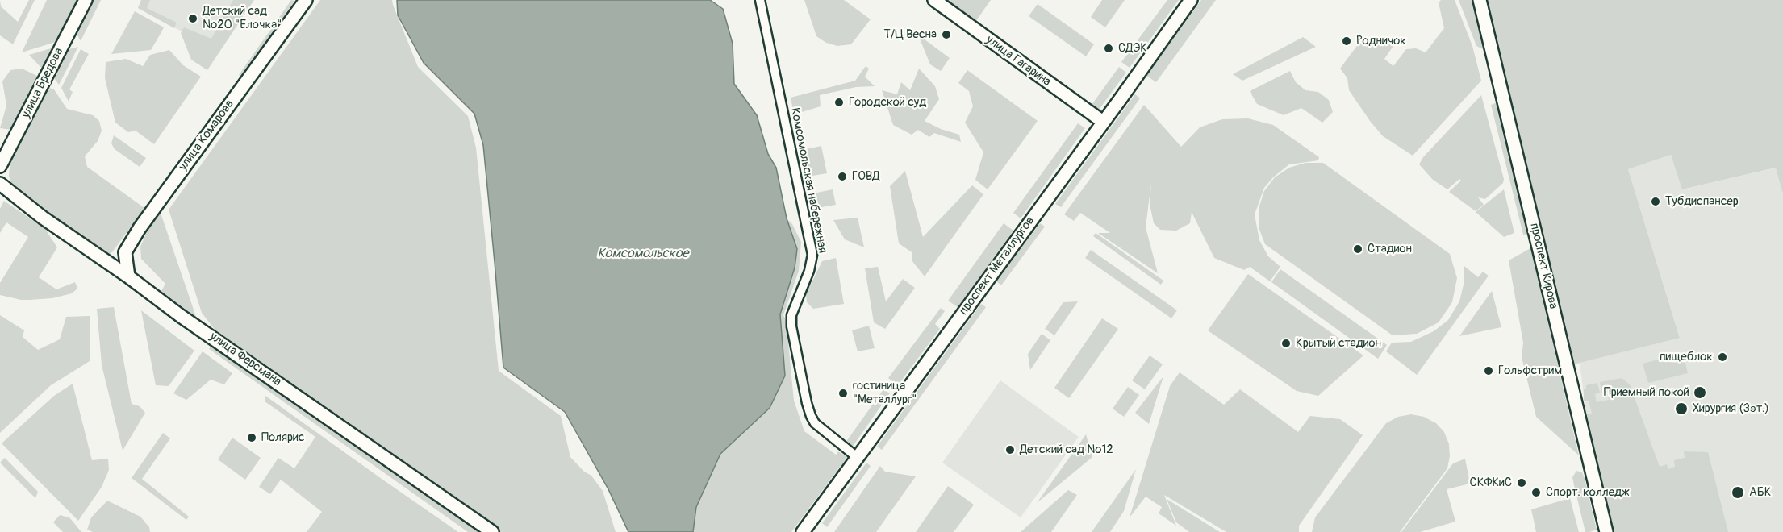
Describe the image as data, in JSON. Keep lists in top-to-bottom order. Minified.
{"streets":{"main road":["улица Гагарина","улица Бредова","улица Комарова","проспект Металлургов","проспект Кирова","улица Ферсмана"],"street":["Комсомольская набережная"]},"crossings":[["улица Гагарина","проспект Металлургов"],["Комсомольская набережная","проспект Металлургов"]],"water":["Комсомольское"],"places":["Детский сад №20 \"Ёлочка\"","Т/Ц Весна","Родничок","СДЭК","Городской суд","ГОВД","Тубдиспансер","Стадион","Крытый стадион","пищеблок","Гольфстрим","Приемный покой","гостиница \"Металлург\"","Хирургия (3эт.)","Полярис","Детский сад №12","СКФКиС","Спорт. колледж","АБК"]}
